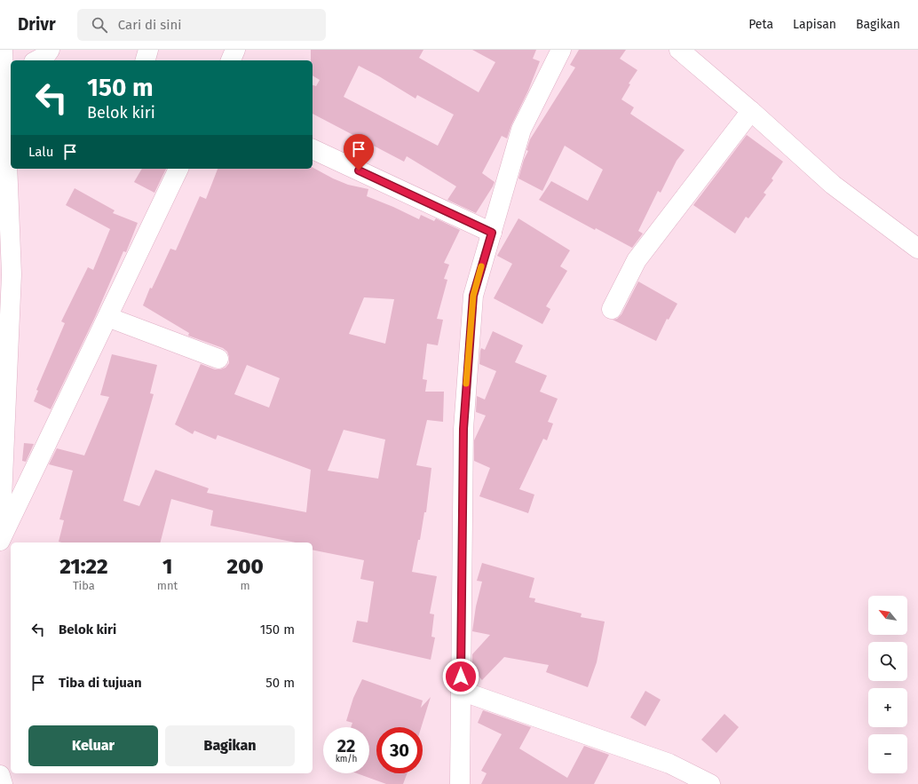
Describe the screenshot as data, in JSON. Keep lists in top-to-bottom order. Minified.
{"north":"top left","page":{"header":"Drivr","search":"Cari di sini","nav":["Peta","Lapisan","Bagikan"],"turn":["150 m","Belok kiri"],"then":"Lalu","eta":["21:22","Tiba","1","mnt","200","m"],"map_buttons":["+","−"],"list":[{"name":"Belok kiri","value":"150 m"},{"name":"Tiba di tujuan","value":"50 m"}],"buttons":["Keluar","Bagikan"],"speed":"22 km/h","limit":"30"}}
